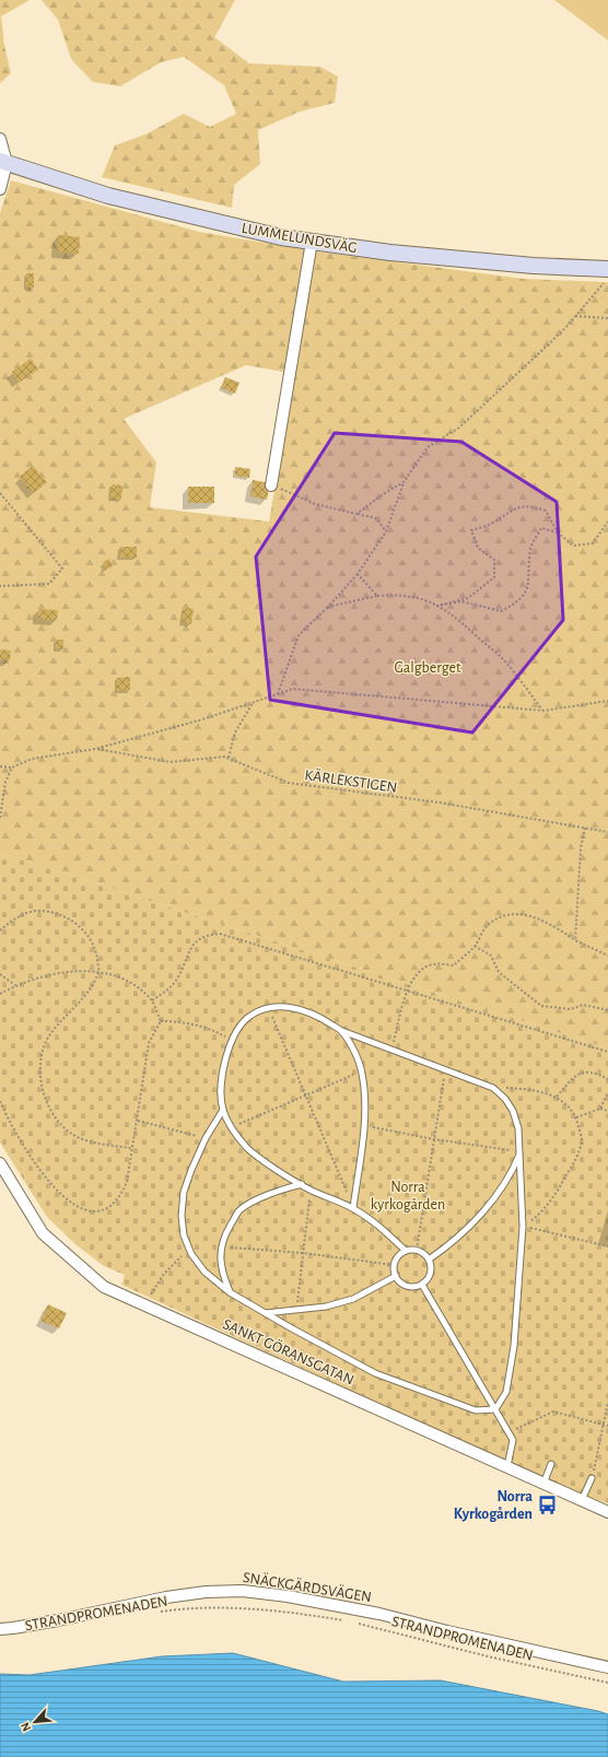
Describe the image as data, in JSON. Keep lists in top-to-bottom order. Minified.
{"streets":{"main road":["LUMMELUNDSVÄG"],"street":["SANKT GÖRANSGATAN","SNÄCKGÄRDSVÄGEN"],"path":["KÄRLEKSTIGEN","STRANDPROMENADEN"]},"parks":["Galgberget","Norra kyrkogården"],"places":{"bus stop":["Norra Kyrkogården"]},"north":"bottom left"}
